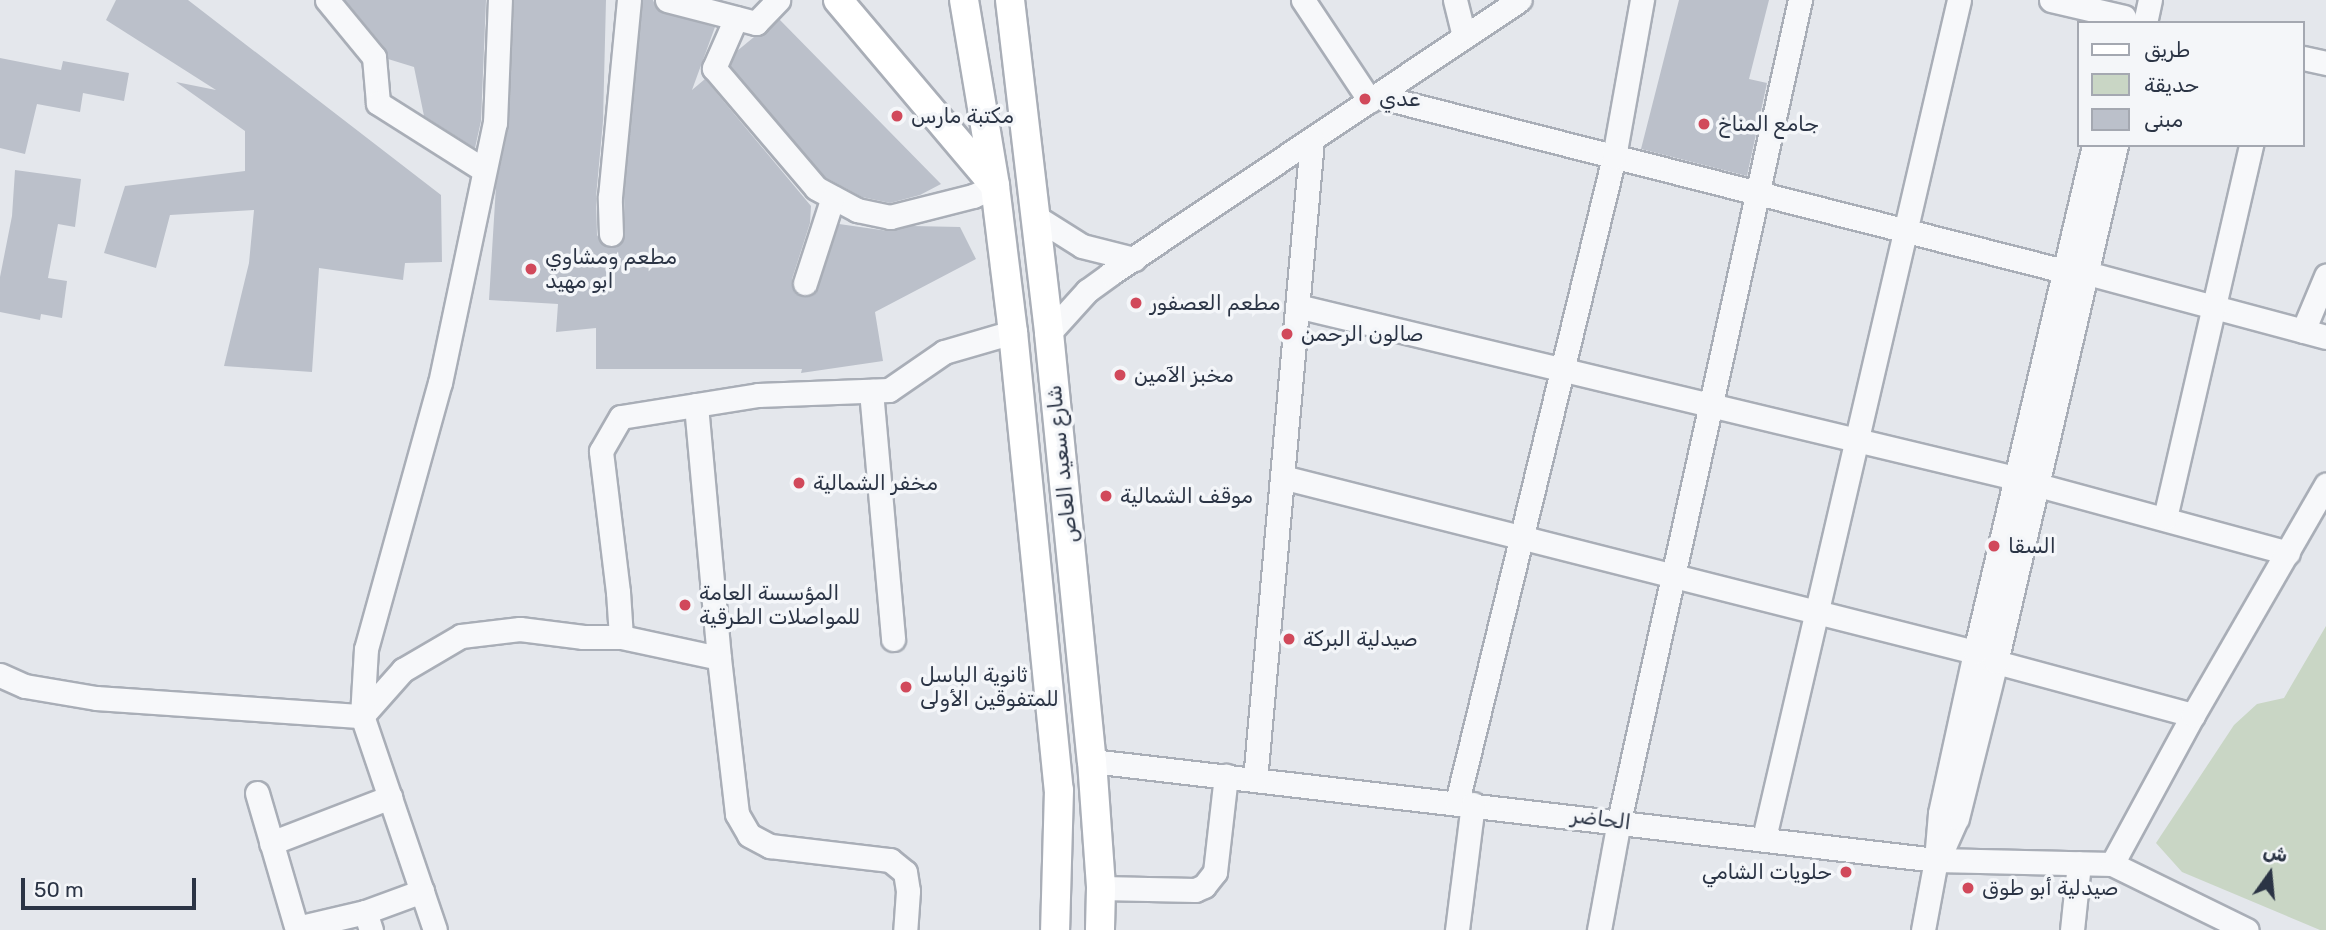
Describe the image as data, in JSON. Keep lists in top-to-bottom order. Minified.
{"streets":{"main road":["شارع سعيد العاص"],"street":["الحاضر"]},"crossings":[["شارع سعيد العاص","الحاضر"]],"places":["عدي","مكتبة مارس","جامع المناخ","مطعم ومشاوي ابو مهيد","مطعم العصفور","صالون الرحمن","مخبز الآمين","مخفر الشمالية","موقف الشمالية","السقا","المؤسسة العامة للمواصلات الطرقية","صيدلية البركة","ثانوية الباسل للمتفوقين الأولى","حلويات الشامي","صيدلية أبو طوق"],"legend":["طريق","حديقة","مبنى"],"scale_bar":"50 m","north":"top"}
